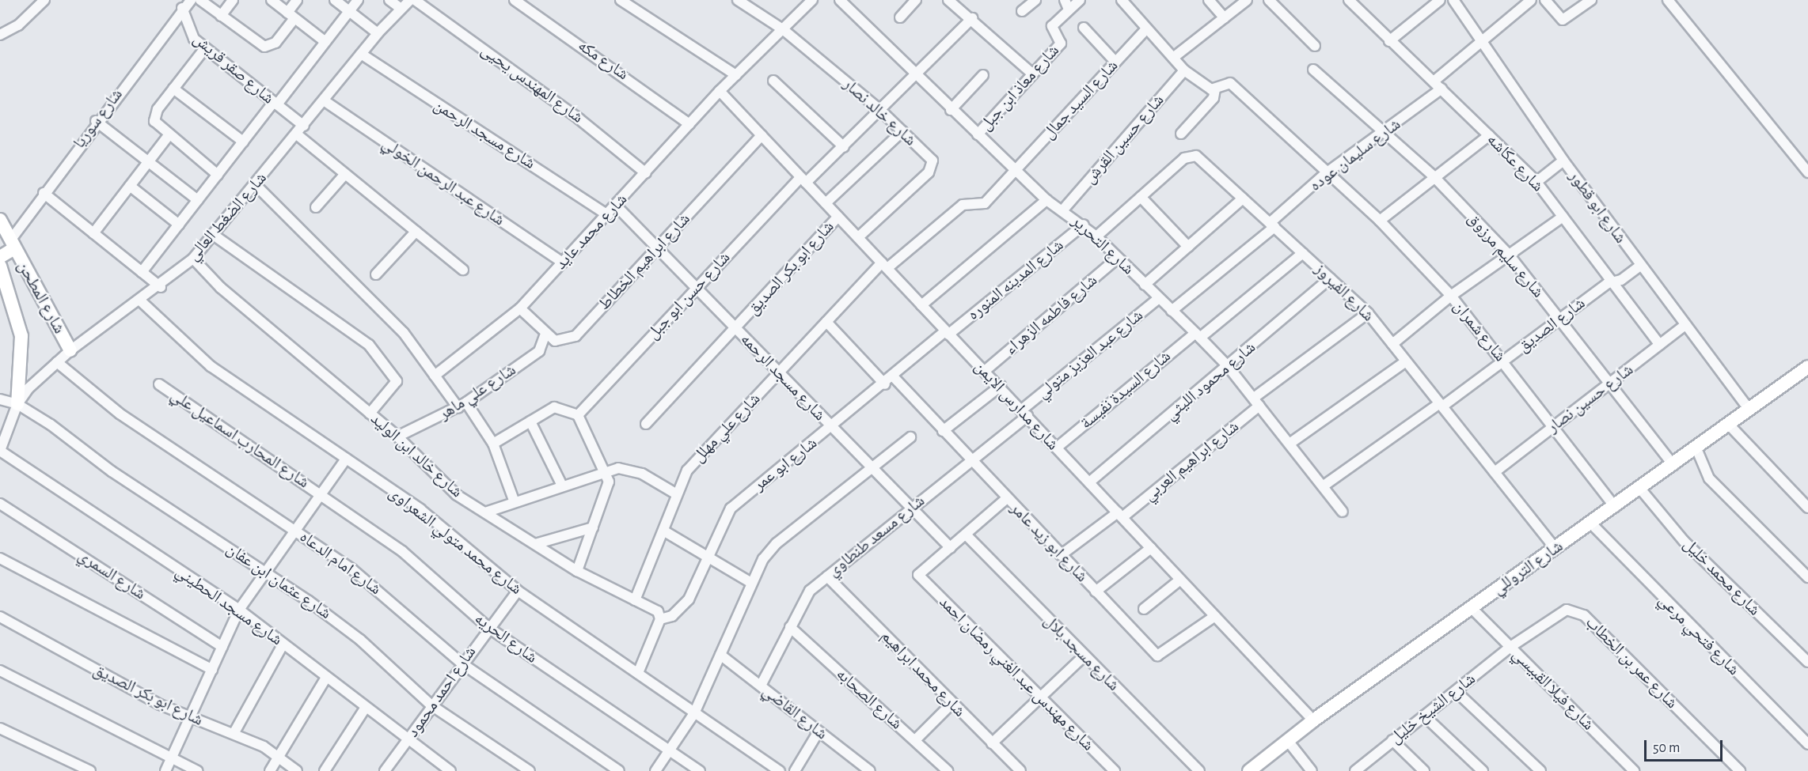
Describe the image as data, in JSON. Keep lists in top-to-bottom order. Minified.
{"streets":{"street":["شارع مكه","شارع صقر قريش","شارع المهندس يحيى","شارع معاذ ابن جبل","شارع السيد جمال","شارع خالد نصار","شارع سوريا","شارع مسجد الرحمن","شارع حسين القرش","شارع سليمان عوده","شارع عكاشه","شارع عبد الرحمن الخولي","شارع ابو قطور","شارع الضغط العالي","شارع محمد عايد","شارع التحرير","شارع سليم مرزوق","شارع ابراهيم الخطاط","شارع ابو بكر الصديق","شارع المدينه المنوره","شارع الفيروز","شارع حسن ابو جبل","شارع المطحن","شارع فاطمه الزهراء","شارع الصديق","شارع شمران","شارع عبد العزيز متولي","شارع مسجد الرحمه","شارع محمود الليثي","شارع السيدة نفيسة","شارع علي ماهر","شارع حسين نصار","شارع مدارس الايمن","شارع علي مهلل","شارع المحارب اسماعيل علي","شارع خالد ابن الوليد","شارع ابراهيم العربي","شارع ابو عمر","شارع مسعد طنطاوي","شارع محمد متولي الشعراوى","شارع ابو زيد عامر","شارع امام الدعاه","شارع التروللي","شارع السمري","شارع محمد خليل","شارع عثمان ابن عفان","شارع مسجد الحطيني","شارع فتحي مرعي","شارع الحريه","شارع مسجد بلال","شارع عمر بن الخطاب","شارع محمد ابراهيم","شارع مهندس عبد الغني رمضان احمد","شارع فيلا القبيسي","شارع احمد محمود","شارع الصحابه","شارع الشيخ خليل","شارع القاضي"]},"crossings":[["شارع مكه","شارع محمد عايد"],["شارع صقر قريش","شارع سوريا"],["شارع صقر قريش","شارع الضغط العالي"],["شارع المهندس يحيى","شارع محمد عايد"],["شارع معاذ ابن جبل","شارع التحرير"],["شارع السيد جمال","شارع التحرير"],["شارع السيد جمال","شارع مدارس الايمن"],["شارع السيد جمال","شارع علي مهلل"],["شارع خالد نصار","شارع محمد عايد"],["شارع خالد نصار","شارع حسن ابو جبل"],["شارع خالد نصار","شارع مدارس الايمن"],["شارع سوريا","شارع المطحن"],["شارع مسجد الرحمن","شارع الضغط العالي"],["شارع مسجد الرحمن","شارع محمد عايد"],["شارع حسين القرش","شارع التحرير"],["شارع سليمان عوده","شارع عكاشه"],["شارع سليمان عوده","شارع التحرير"],["شارع سليمان عوده","شارع سليم مرزوق"],["شارع سليمان عوده","شارع الفيروز"],["شارع سليمان عوده","شارع شمران"],["شارع عكاشه","شارع الصديق"],["شارع عكاشه","شارع حسين نصار"],["شارع عبد الرحمن الخولي","شارع الضغط العالي"],["شارع عبد الرحمن الخولي","شارع محمد عايد"],["شارع ابو قطور","شارع الصديق"],["شارع ابو قطور","شارع حسين نصار"],["شارع ابو قطور","شارع التروللي"],["شارع الضغط العالي","شارع المطحن"],["شارع الضغط العالي","شارع خالد ابن الوليد"],["شارع الضغط العالي","شارع محمد متولي الشعراوى"],["شارع الضغط العالي","شارع امام الدعاه"],["شارع الضغط العالي","شارع عثمان ابن عفان"],["شارع محمد عايد","شارع مسجد الرحمه"],["شارع محمد عايد","شارع مدارس الايمن"],["شارع التحرير","شارع المدينه المنوره"],["شارع التحرير","شارع الفيروز"],["شارع التحرير","شارع حسن ابو جبل"],["شارع التحرير","شارع فاطمه الزهراء"],["شارع التحرير","شارع الصديق"],["شارع التحرير","شارع عبد العزيز متولي"],["شارع التحرير","شارع محمود الليثي"],["شارع التحرير","شارع السيدة نفيسة"],["شارع التحرير","شارع ابراهيم العربي"],["شارع سليم مرزوق","شارع الصديق"],["شارع سليم مرزوق","شارع حسين نصار"],["شارع سليم مرزوق","شارع التروللي"],["شارع ابراهيم الخطاط","شارع مسجد الرحمه"],["شارع ابراهيم الخطاط","شارع علي ماهر"],["شارع ابراهيم الخطاط","شارع مدارس الايمن"],["شارع ابو بكر الصديق","شارع مسجد الرحمه"],["شارع ابو بكر الصديق","شارع مدارس الايمن"],["شارع المدينه المنوره","شارع مدارس الايمن"],["شارع المدينه المنوره","شارع ابو عمر"],["شارع الفيروز","شارع الصديق"],["شارع الفيروز","شارع محمود الليثي"],["شارع الفيروز","شارع السيدة نفيسة"],["شارع الفيروز","شارع حسين نصار"],["شارع الفيروز","شارع ابراهيم العربي"],["شارع الفيروز","شارع التروللي"],["شارع حسن ابو جبل","شارع مسجد الرحمه"],["شارع حسن ابو جبل","شارع مدارس الايمن"],["شارع المطحن","شارع عثمان ابن عفان"],["شارع فاطمه الزهراء","شارع مدارس الايمن"],["شارع الصديق","شارع شمران"],["شارع شمران","شارع حسين نصار"],["شارع شمران","شارع التروللي"],["شارع عبد العزيز متولي","شارع مدارس الايمن"],["شارع عبد العزيز متولي","شارع مسعد طنطاوي"],["شارع مسجد الرحمه","شارع علي مهلل"],["شارع مسجد الرحمه","شارع ابو عمر"],["شارع مسجد الرحمه","شارع مسعد طنطاوي"],["شارع مسجد الرحمه","شارع مهندس عبد الغني رمضان احمد"],["شارع محمود الليثي","شارع مدارس الايمن"],["شارع السيدة نفيسة","شارع مدارس الايمن"],["شارع علي ماهر","شارع خالد ابن الوليد"],["شارع مدارس الايمن","شارع علي مهلل"],["شارع مدارس الايمن","شارع ابراهيم العربي"],["شارع مدارس الايمن","شارع ابو عمر"],["شارع مدارس الايمن","شارع مسعد طنطاوي"],["شارع مدارس الايمن","شارع ابو زيد عامر"],["شارع مدارس الايمن","شارع التروللي"],["شارع علي مهلل","شارع خالد ابن الوليد"],["شارع المحارب اسماعيل علي","شارع الحريه"],["شارع خالد ابن الوليد","شارع ابو عمر"],["شارع ابراهيم العربي","شارع ابو زيد عامر"],["شارع ابو عمر","شارع ابو زيد عامر"],["شارع مسعد طنطاوي","شارع ابو زيد عامر"],["شارع مسعد طنطاوي","شارع محمد ابراهيم"],["شارع مسعد طنطاوي","شارع الصحابه"],["شارع مسعد طنطاوي","شارع القاضي"],["شارع محمد متولي الشعراوى","شارع احمد محمود"],["شارع امام الدعاه","شارع احمد محمود"],["شارع التروللي","شارع محمد خليل"],["شارع التروللي","شارع فتحي مرعي"],["شارع التروللي","شارع فيلا القبيسي"],["شارع عثمان ابن عفان","شارع احمد محمود"],["شارع مسجد الحطيني","شارع احمد محمود"],["شارع الحريه","شارع احمد محمود"],["شارع عمر بن الخطاب","شارع فيلا القبيسي"],["شارع عمر بن الخطاب","شارع الشيخ خليل"],["شارع فيلا القبيسي","شارع الشيخ خليل"]],"scale_bar":"50 m"}
